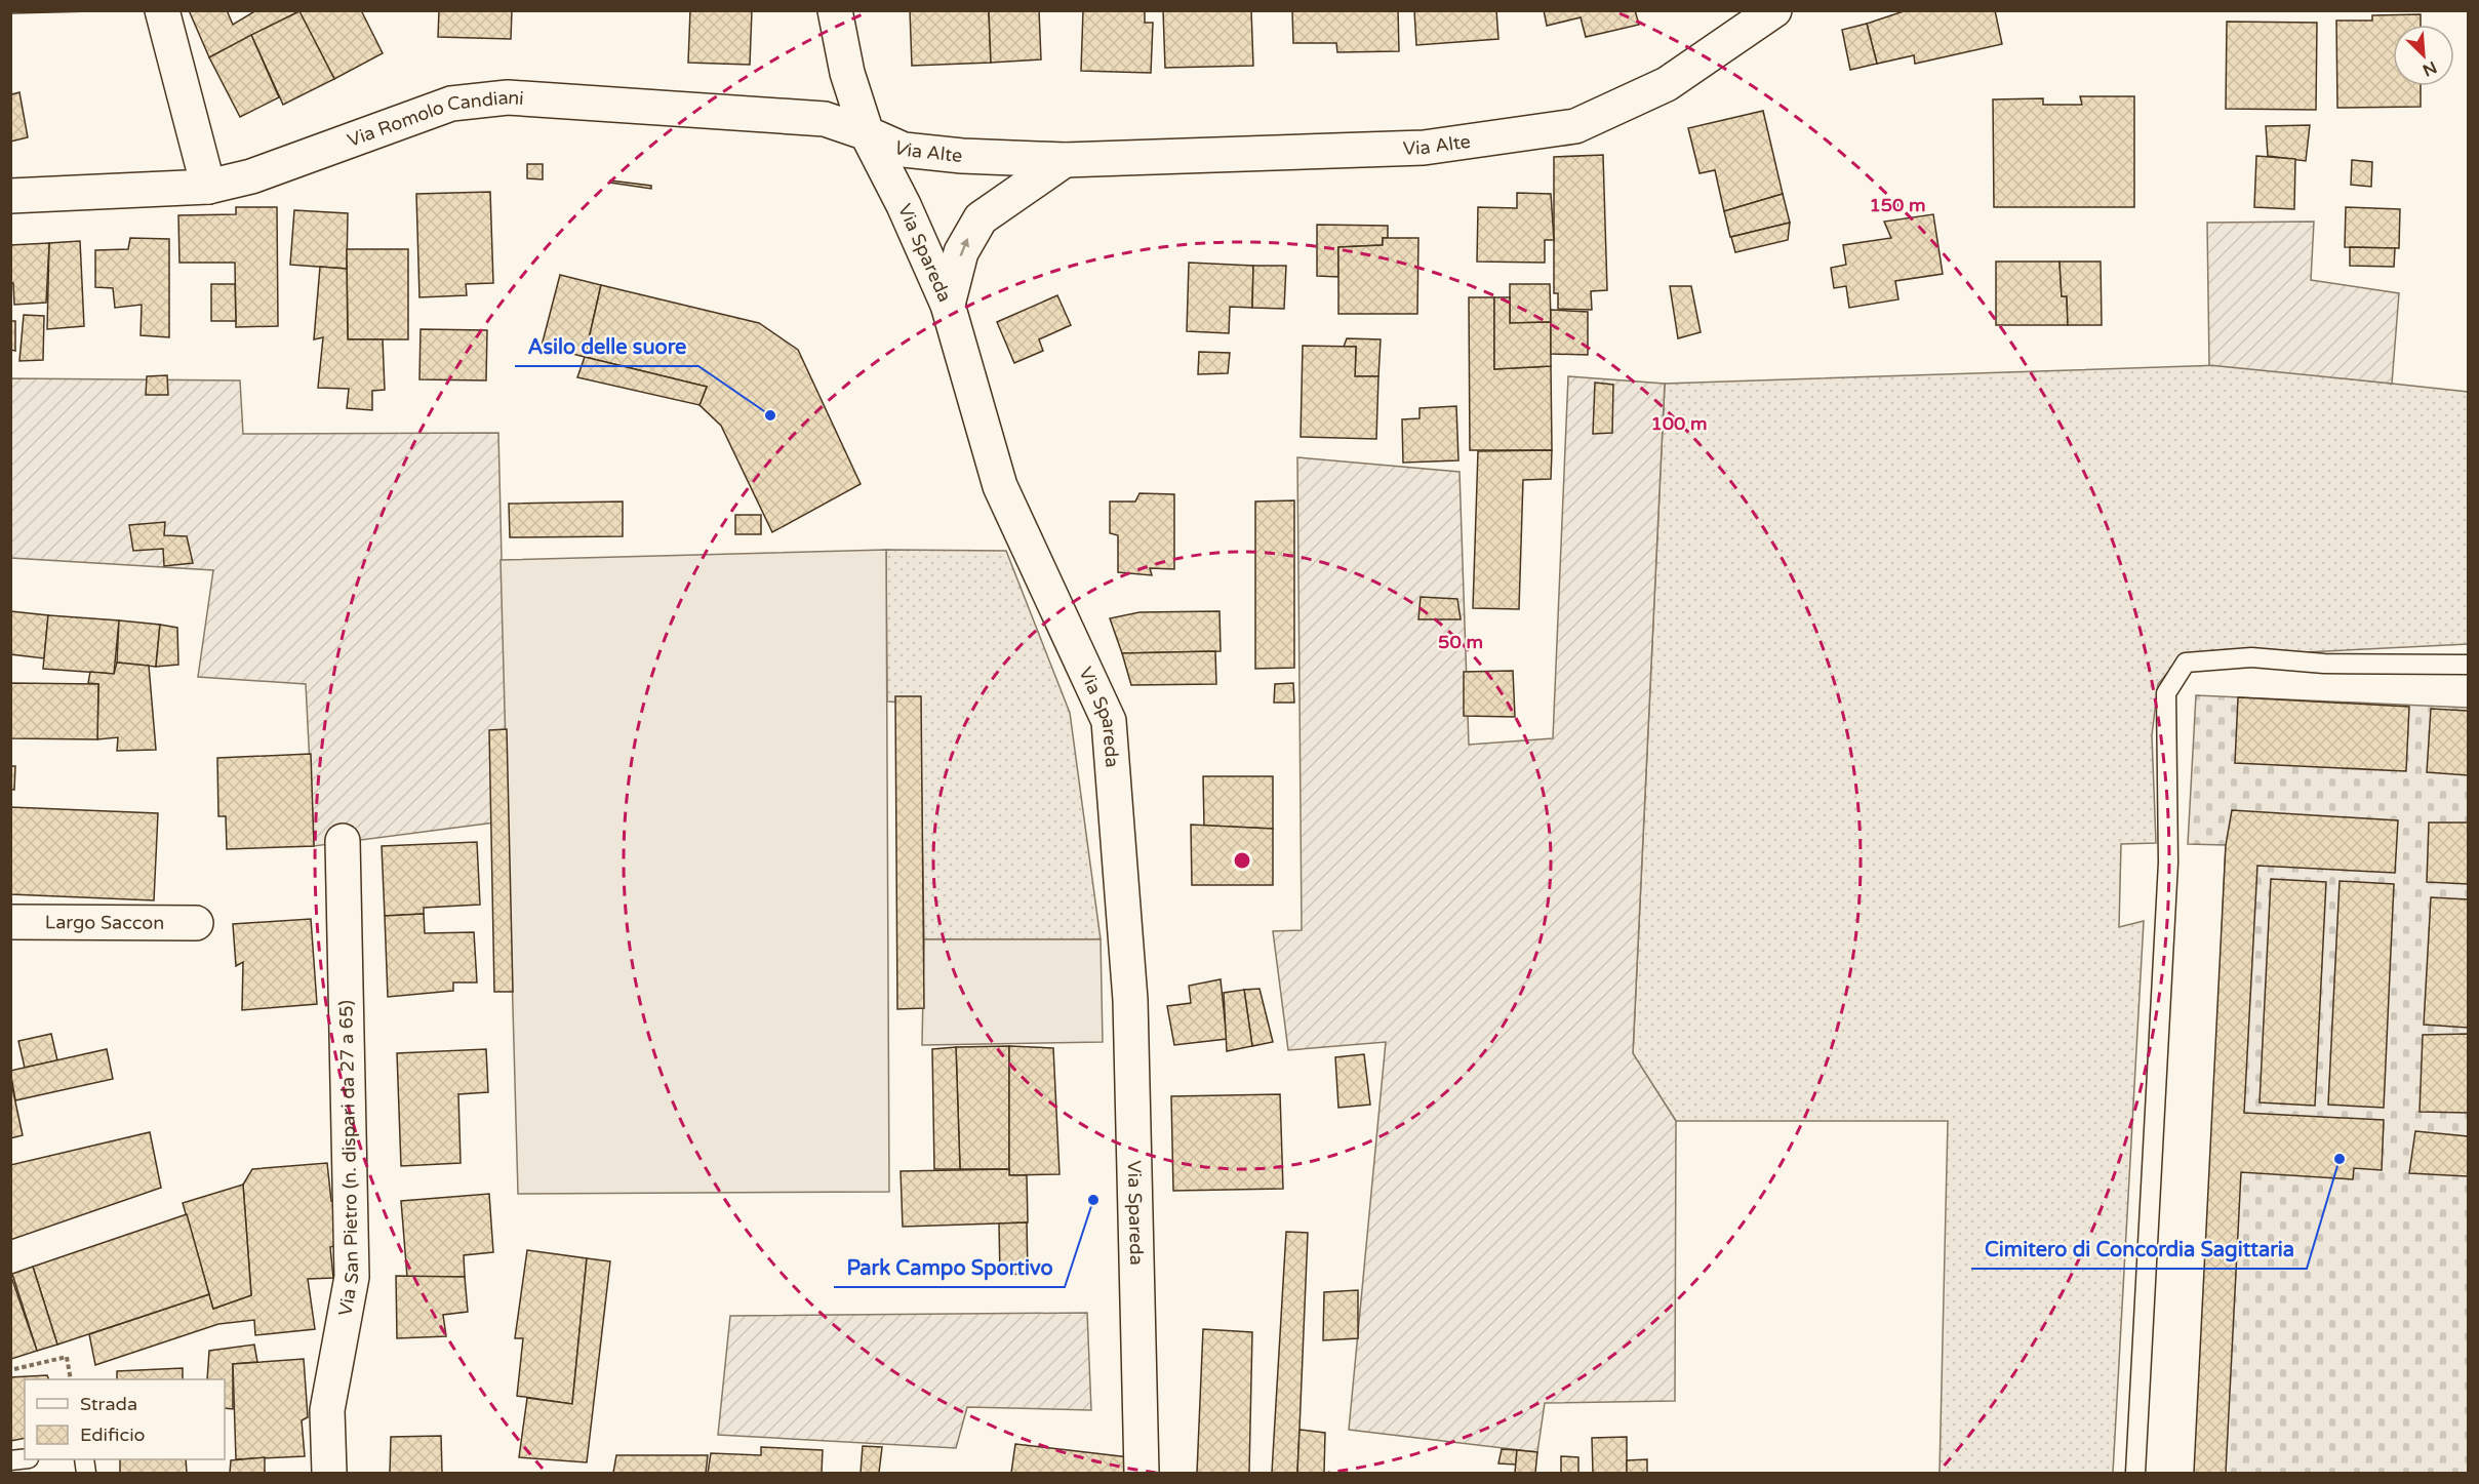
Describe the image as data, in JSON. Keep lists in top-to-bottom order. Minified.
{"streets":{"street":["Via Romolo Candiani","Via Alte","Via Spareda","Largo Saccon","Via San Pietro (n. dispari da 27 a 65)"]},"crossings":[["Via Romolo Candiani","Via Alte"],["Via Romolo Candiani","Via Spareda"],["Via Alte","Via Spareda"]],"places":["Asilo delle suore","Cimitero di Concordia Sagittaria","Park Campo Sportivo"],"legend":["Strada","Edificio"],"north":"bottom right","rings":["150 m","100 m","50 m"]}
